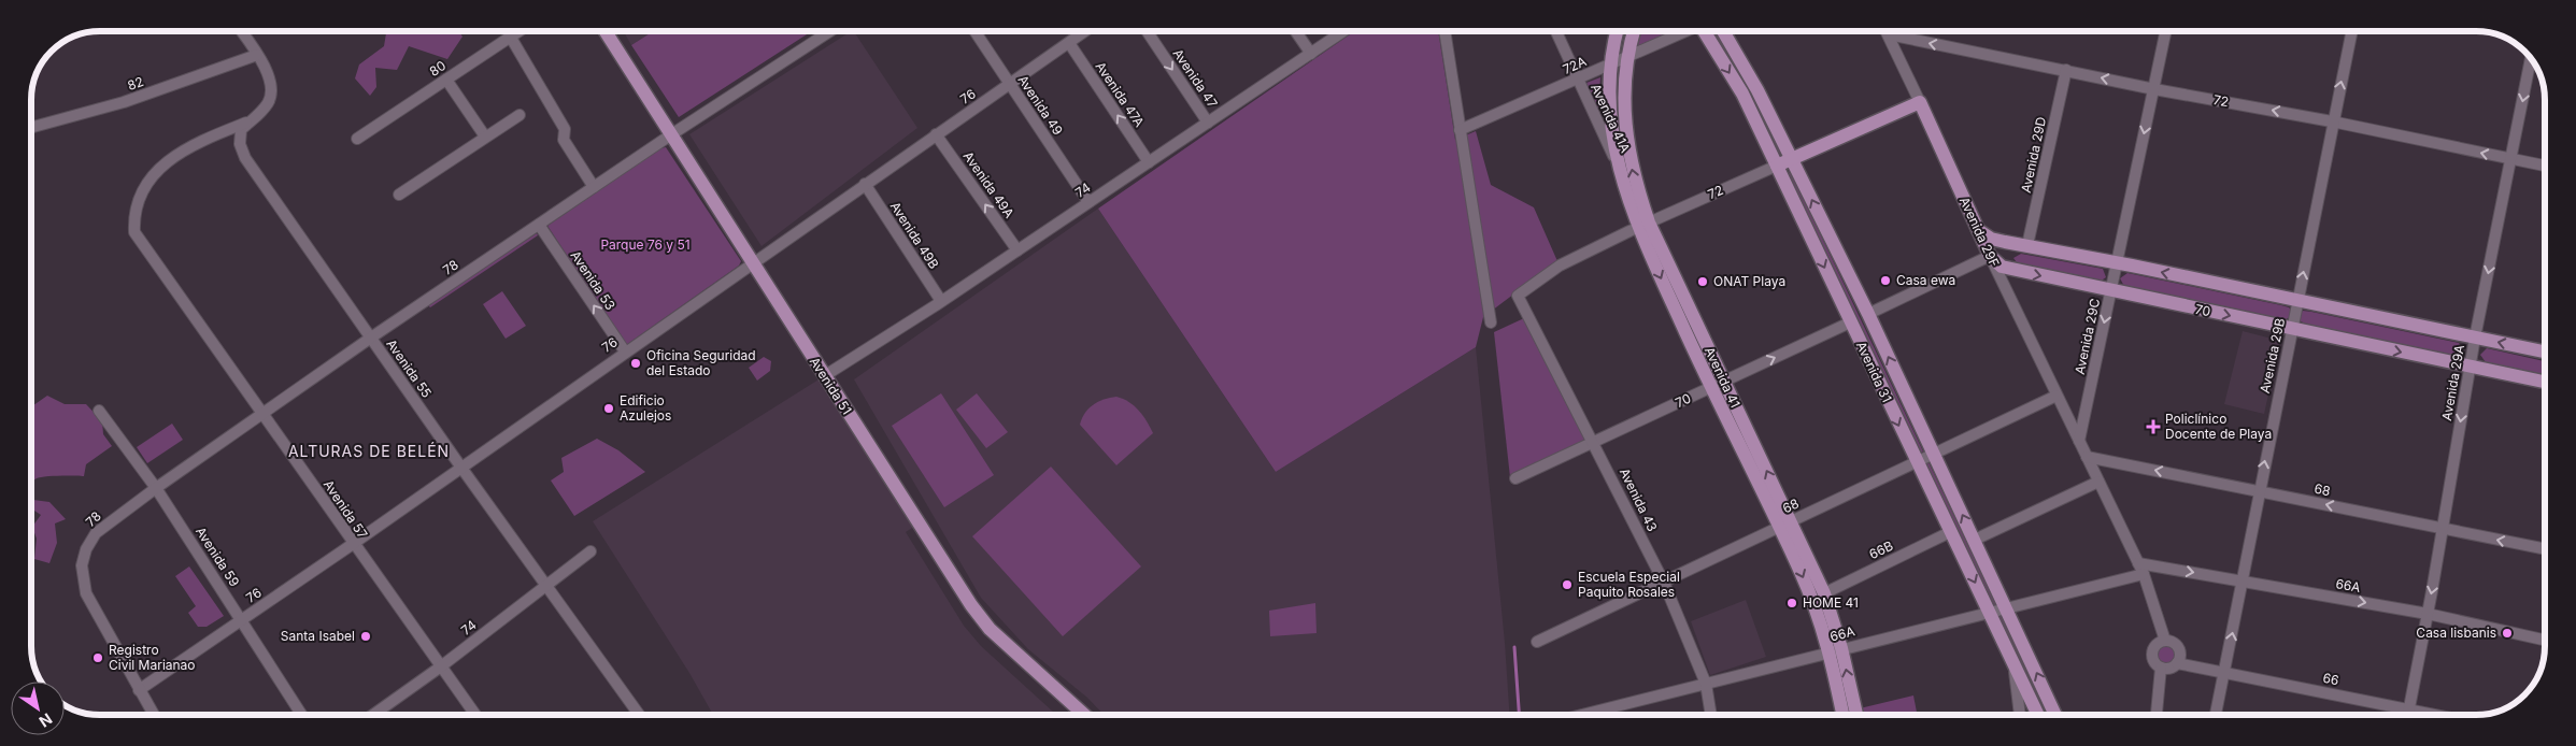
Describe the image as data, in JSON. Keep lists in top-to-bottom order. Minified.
{"streets":{"main road":["72","Avenida 29F","70","Avenida 31","Avenida 41","Avenida 51"],"street":["72A","80","Avenida 47","82","Avenida 47A","76","Avenida 49","Avenida 41A","Avenida 29D","Avenida 49A","74","Avenida 49B","78","Avenida 53","Avenida 29C","Avenida 29B","Avenida 55","Avenida 29A","68","Avenida 43","Avenida 57","66B","Avenida 59","66A","66"]},"crossings":[["72A","Avenida 41A"],["72A","Avenida 41"],["Avenida 47","74"],["Avenida 47A","76"],["Avenida 47A","74"],["76","Avenida 49"],["76","Avenida 49A"],["76","Avenida 49B"],["76","78"],["76","Avenida 53"],["76","Avenida 55"],["76","Avenida 51"],["76","Avenida 57"],["76","Avenida 59"],["72","Avenida 29D"],["72","Avenida 29F"],["72","Avenida 29C"],["72","Avenida 29B"],["72","Avenida 31"],["72","Avenida 41"],["72","Avenida 29A"],["72","Avenida 43"],["Avenida 49","74"],["Avenida 41A","Avenida 41"],["Avenida 49A","74"],["74","Avenida 49B"],["74","Avenida 55"],["74","Avenida 51"],["74","Avenida 57"],["Avenida 29F","70"],["Avenida 29F","Avenida 29C"],["Avenida 29F","68"],["78","Avenida 53"],["78","Avenida 55"],["78","Avenida 51"],["78","Avenida 57"],["78","Avenida 59"],["70","Avenida 29C"],["70","Avenida 29B"],["70","Avenida 31"],["70","Avenida 41"],["70","Avenida 29A"],["70","Avenida 43"],["Avenida 29B","68"],["Avenida 29B","66A"],["Avenida 29B","66"],["Avenida 55","Avenida 57"],["Avenida 31","68"],["Avenida 31","66B"],["Avenida 31","66A"],["Avenida 41","68"],["Avenida 41","66B"],["Avenida 41","66A"],["Avenida 29A","68"],["Avenida 29A","66A"],["Avenida 29A","66"],["68","Avenida 43"],["Avenida 43","66A"]],"one_way":["Avenida 47","Avenida 47A","72","Avenida 49A","Avenida 53","70","Avenida 29C","Avenida 29B","Avenida 29A","68"],"districts":["ALTURAS DE BELÉN"],"parks":["Parque 76 y 51"],"places":{"other":["Casa ewa","ONAT Playa","Oficina Seguridad del Estado","Edificio Azulejos","Escuela Especial Paquito Rosales","HOME 41","Casa lisbanis","Santa Isabel","Registro Civil Marianao"],"health":["Policlínico Docente de Playa"]},"north":"bottom right"}
